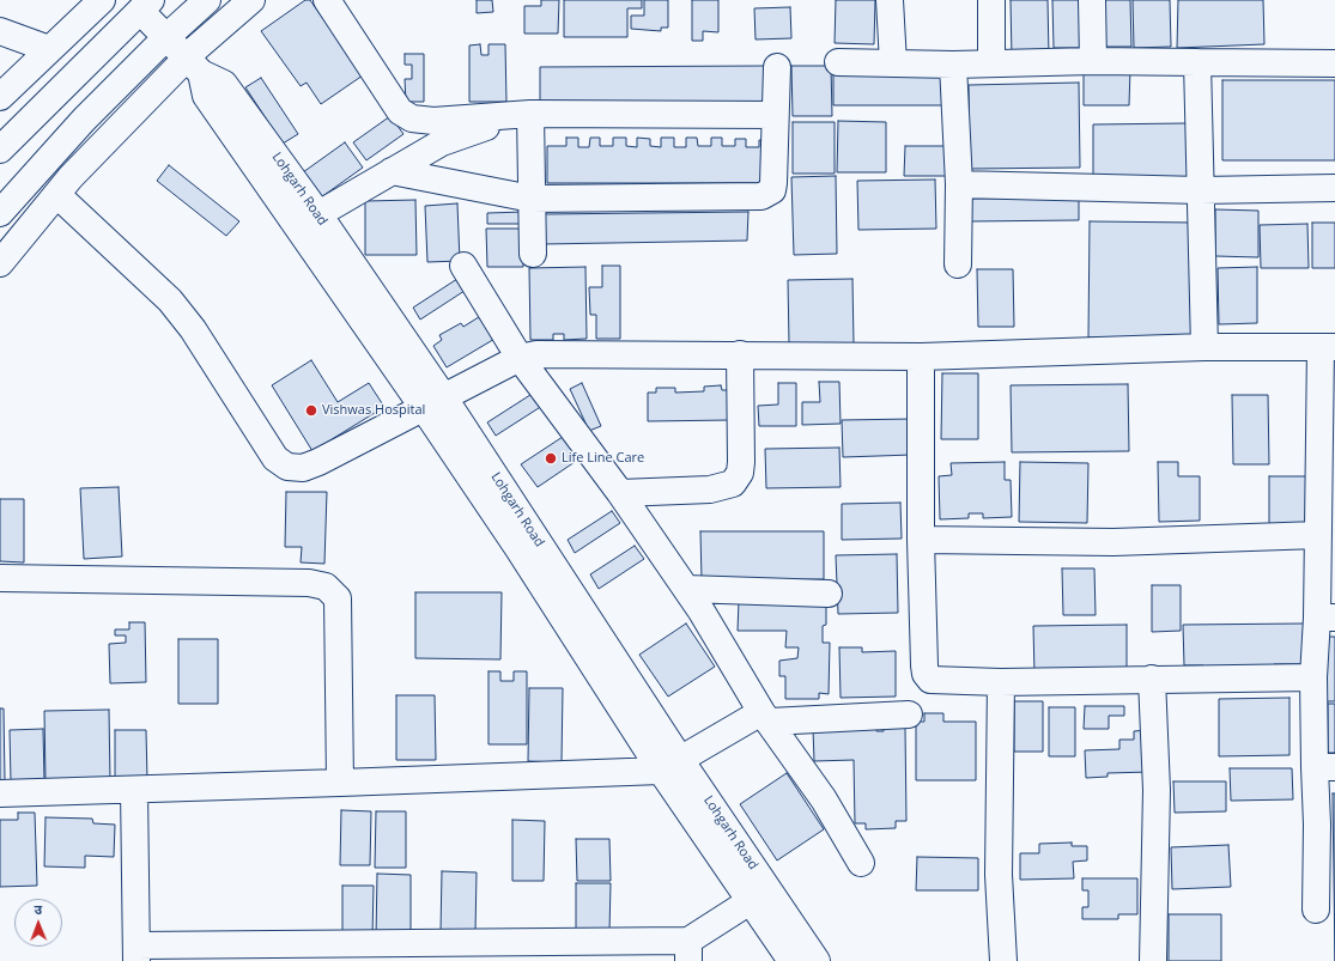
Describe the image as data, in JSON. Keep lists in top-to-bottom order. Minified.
{"streets":{"main road":["Lohgarh Road"]},"places":["Vishwas Hospital","Life Line Care"],"north":"top"}
